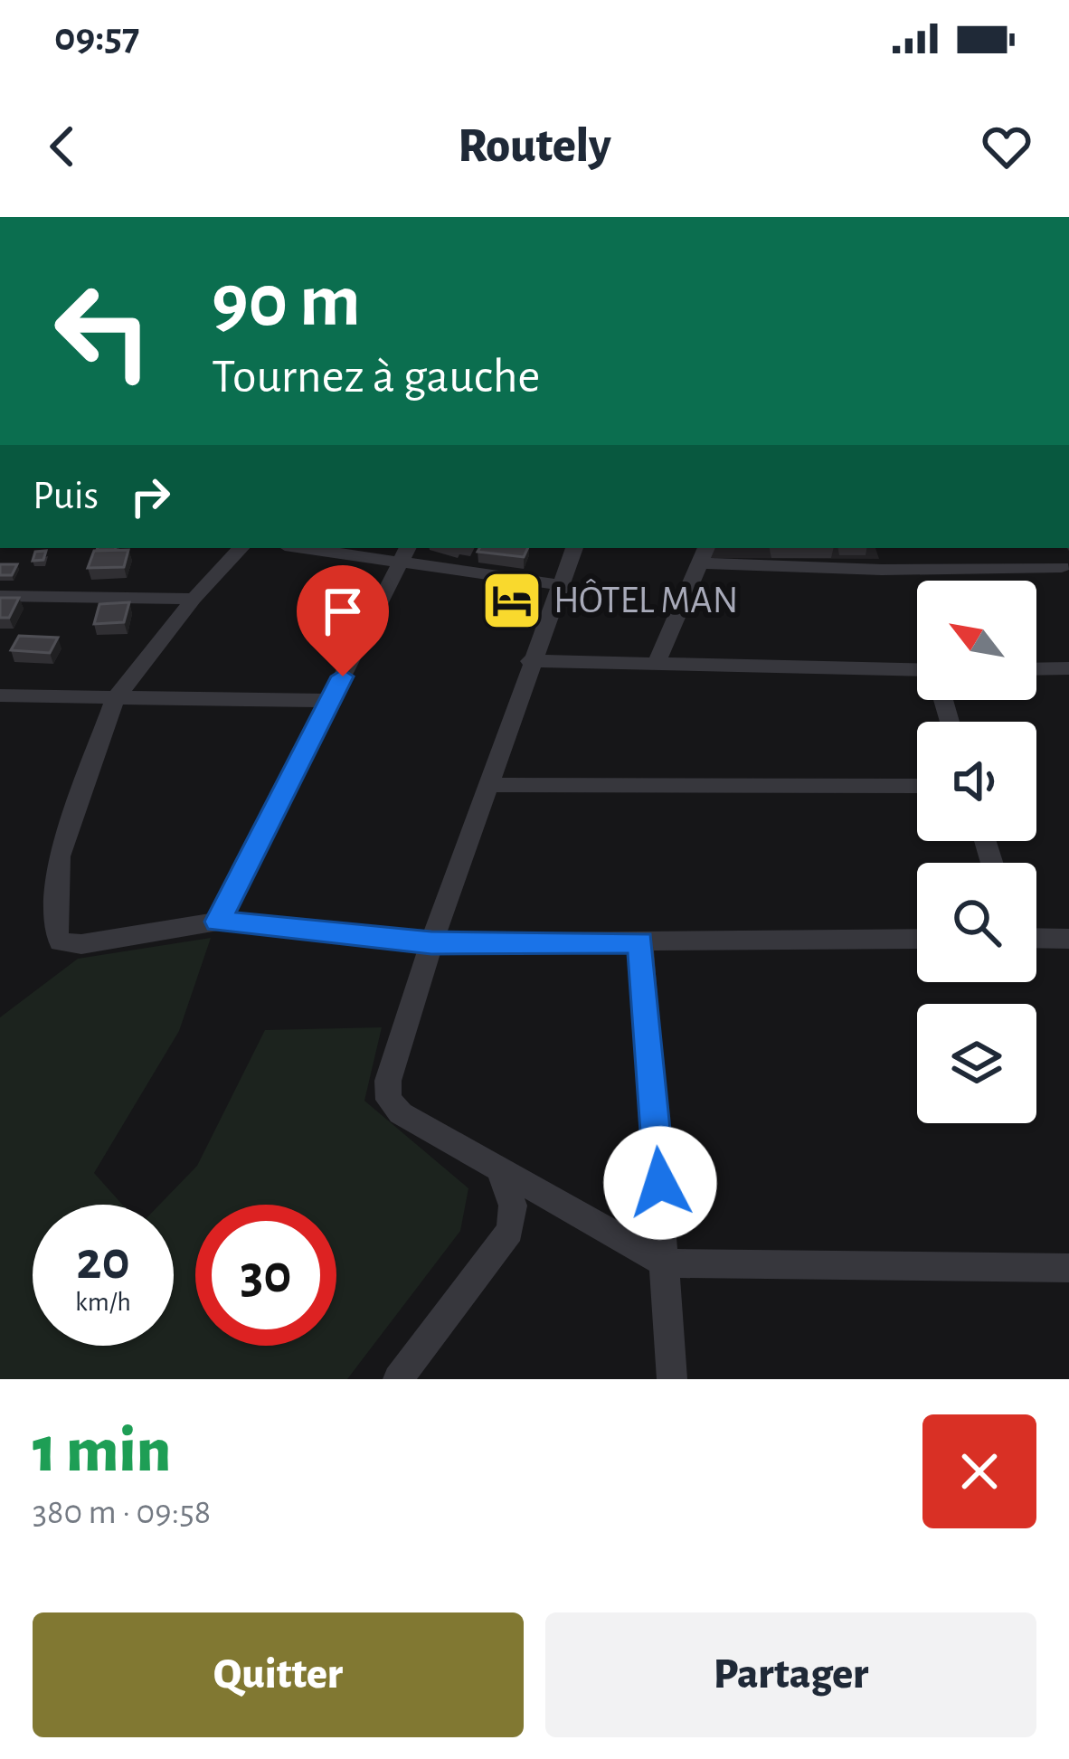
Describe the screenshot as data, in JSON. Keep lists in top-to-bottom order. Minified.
{"places":{"hotel":["HÔTEL MAN"]},"north":"top left","page":{"status":"09:57","header":"Routely","turn":["90 m","Tournez à gauche"],"then":"Puis","speed":"20 km/h","limit":"30","heading":["1 min","380 m · 09:58"],"buttons":["Quitter","Partager"]}}
